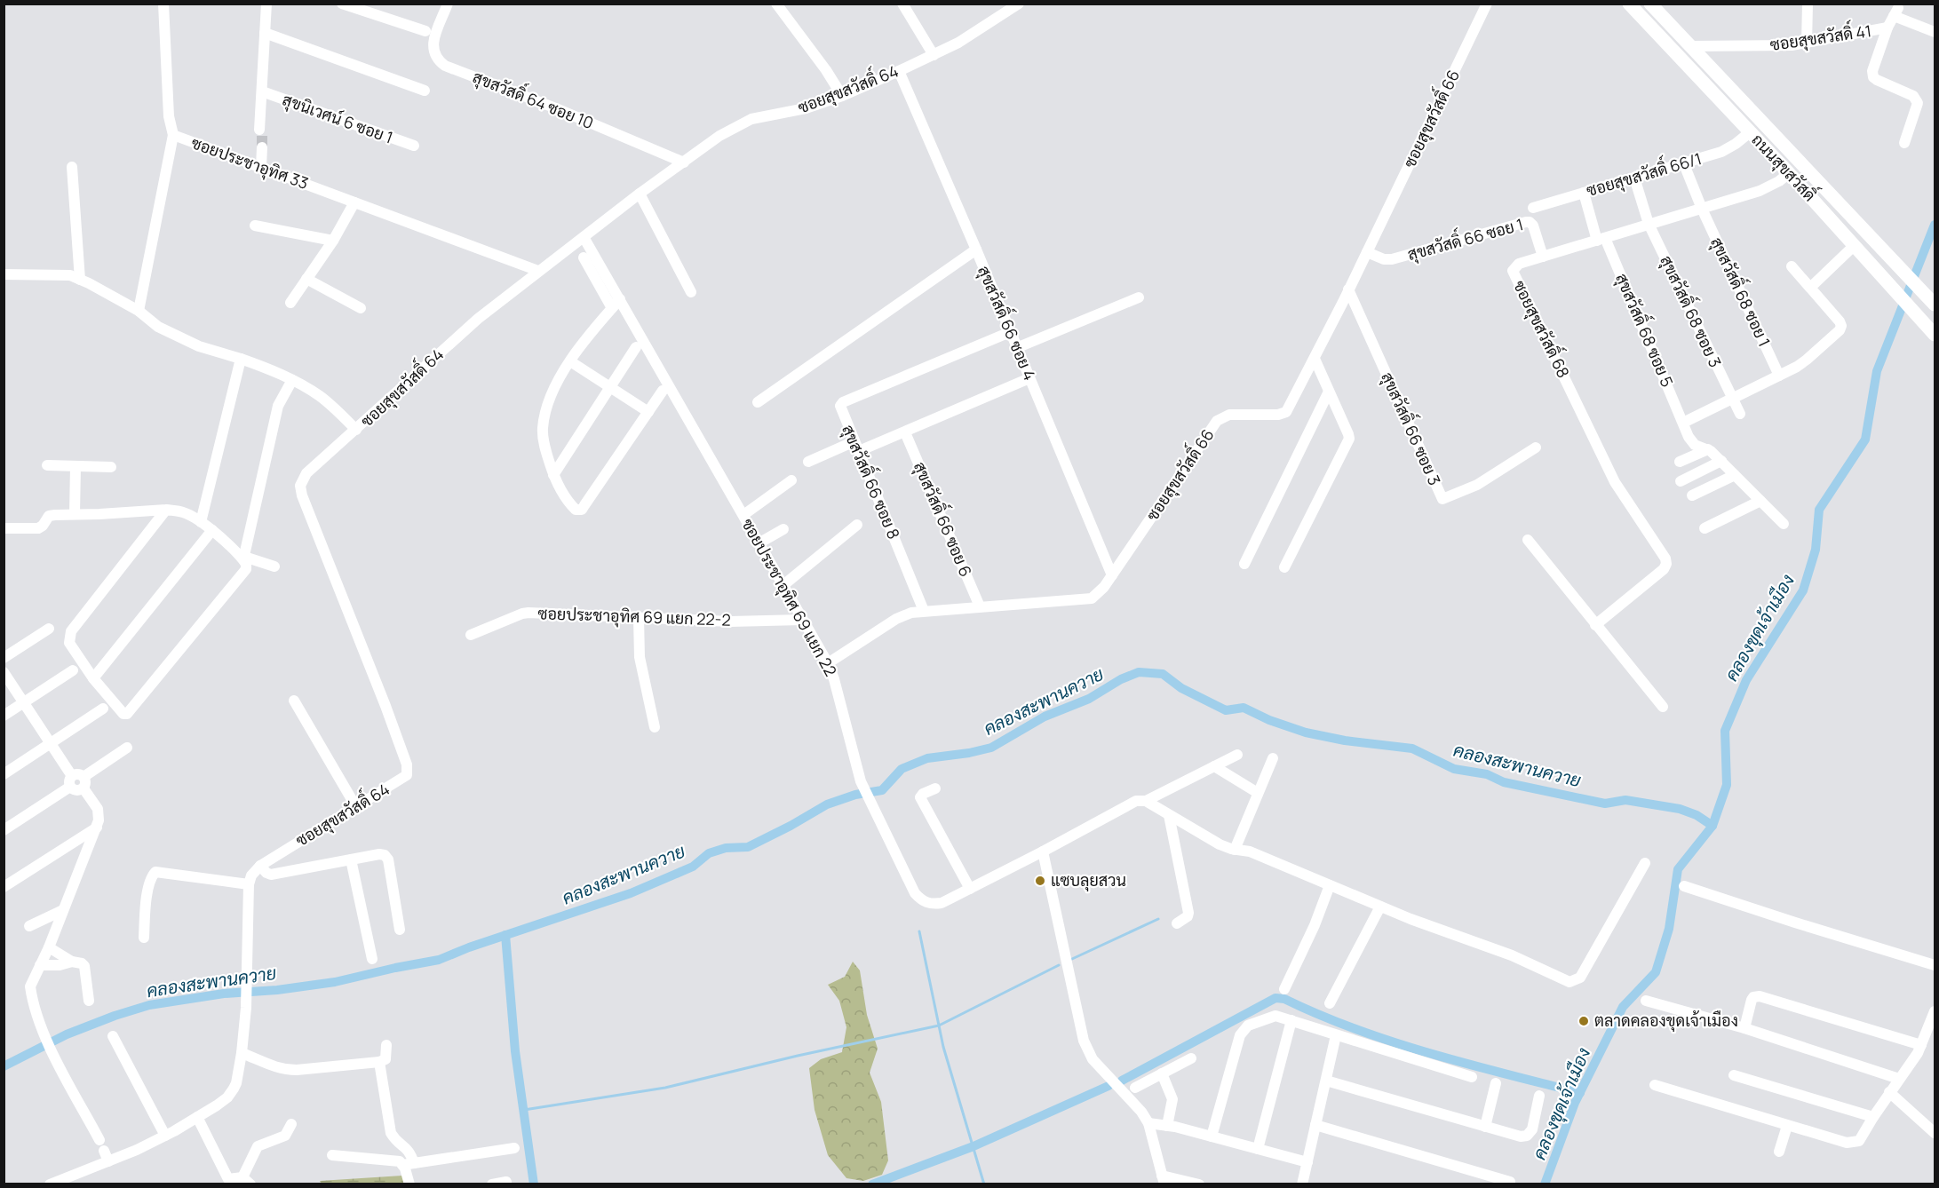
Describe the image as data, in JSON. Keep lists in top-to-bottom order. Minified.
{"streets":{"main road":["ถนนสุขสวัสดิ์"],"street":["ซอยสุขสวัสดิ์ 41","ซอยสุขสวัสดิ์ 64","สุขสวัสดิ์ 64 ซอย 10","สุขนิเวศน์ 6 ซอย 1","ซอยสุขสวัสดิ์ 66","ซอยประชาอุทิศ 33","ซอยสุขสวัสดิ์ 66/1","สุขสวัสดิ์ 66 ซอย 1","สุขสวัสดิ์ 68 ซอย 1","สุขสวัสดิ์ 68 ซอย 3","สุขสวัสดิ์ 66 ซอย 4","ซอยสุขสวัสดิ์ 68","สุขสวัสดิ์ 68 ซอย 5","สุขสวัสดิ์ 66 ซอย 3","สุขสวัสดิ์ 66 ซอย 8","สุขสวัสดิ์ 66 ซอย 6","ซอยประชาอุทิศ 69 แยก 22","ซอยประชาอุทิศ 69 แยก 22-2"]},"crossings":[["ซอยสุขสวัสดิ์ 41","ถนนสุขสวัสดิ์"],["ซอยสุขสวัสดิ์ 64","สุขสวัสดิ์ 64 ซอย 10"],["ซอยสุขสวัสดิ์ 64","ซอยประชาอุทิศ 33"],["ซอยสุขสวัสดิ์ 64","สุขสวัสดิ์ 66 ซอย 4"],["ซอยสุขสวัสดิ์ 64","ซอยประชาอุทิศ 69 แยก 22"],["ซอยสุขสวัสดิ์ 66","สุขสวัสดิ์ 66 ซอย 1"],["ซอยสุขสวัสดิ์ 66","สุขสวัสดิ์ 66 ซอย 4"],["ซอยสุขสวัสดิ์ 66","สุขสวัสดิ์ 66 ซอย 3"],["ซอยสุขสวัสดิ์ 66","สุขสวัสดิ์ 66 ซอย 8"],["ซอยสุขสวัสดิ์ 66","สุขสวัสดิ์ 66 ซอย 6"],["ซอยสุขสวัสดิ์ 66","ซอยประชาอุทิศ 69 แยก 22"],["ถนนสุขสวัสดิ์","ซอยสุขสวัสดิ์ 66/1"],["ถนนสุขสวัสดิ์","ซอยสุขสวัสดิ์ 68"],["ซอยสุขสวัสดิ์ 66/1","สุขสวัสดิ์ 68 ซอย 1"],["ซอยสุขสวัสดิ์ 66/1","สุขสวัสดิ์ 68 ซอย 3"],["ซอยสุขสวัสดิ์ 66/1","สุขสวัสดิ์ 68 ซอย 5"],["สุขสวัสดิ์ 66 ซอย 1","ซอยสุขสวัสดิ์ 68"],["สุขสวัสดิ์ 68 ซอย 1","ซอยสุขสวัสดิ์ 68"],["สุขสวัสดิ์ 68 ซอย 3","ซอยสุขสวัสดิ์ 68"],["สุขสวัสดิ์ 66 ซอย 4","สุขสวัสดิ์ 66 ซอย 8"],["ซอยสุขสวัสดิ์ 68","สุขสวัสดิ์ 68 ซอย 5"],["ซอยประชาอุทิศ 69 แยก 22","ซอยประชาอุทิศ 69 แยก 22-2"]],"water":["คลองขุดเจ้าเมือง","คลองสะพานควาย"],"places":["แซบลุยสวน","ตลาดคลองขุดเจ้าเมือง"]}
